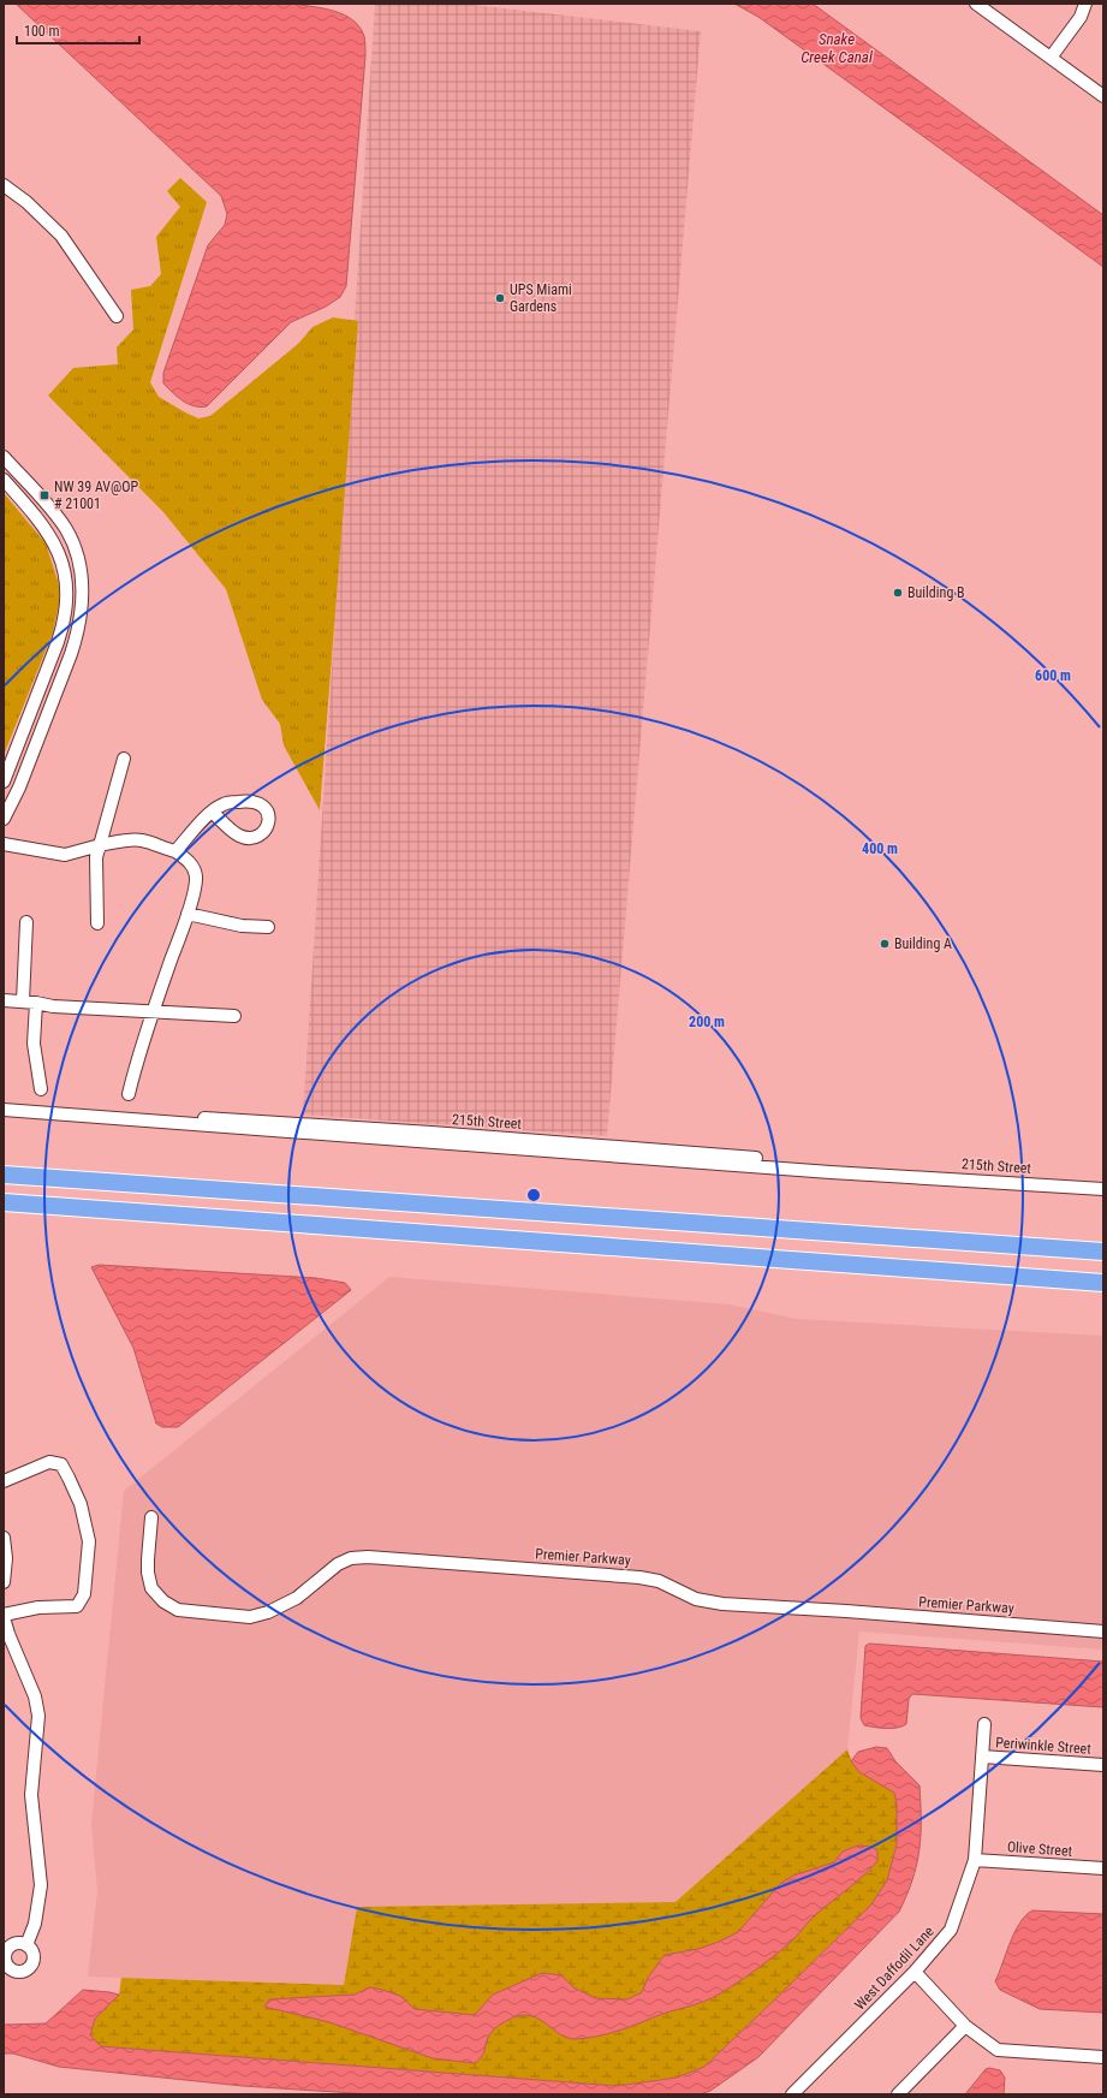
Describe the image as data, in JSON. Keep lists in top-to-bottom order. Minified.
{"streets":{"street":["215th Street","Premier Parkway","Periwinkle Street","Olive Street","West Daffodil Lane"]},"crossings":[["Periwinkle Street","West Daffodil Lane"],["Olive Street","West Daffodil Lane"]],"water":["Snake Creek Canal"],"places":{"other":["UPS Miami Gardens","Building B","Building A"],"transit":["NW 39 AV@OP # 21001"]},"scale_bar":"100 m","rings":["600 m","400 m","200 m"]}
